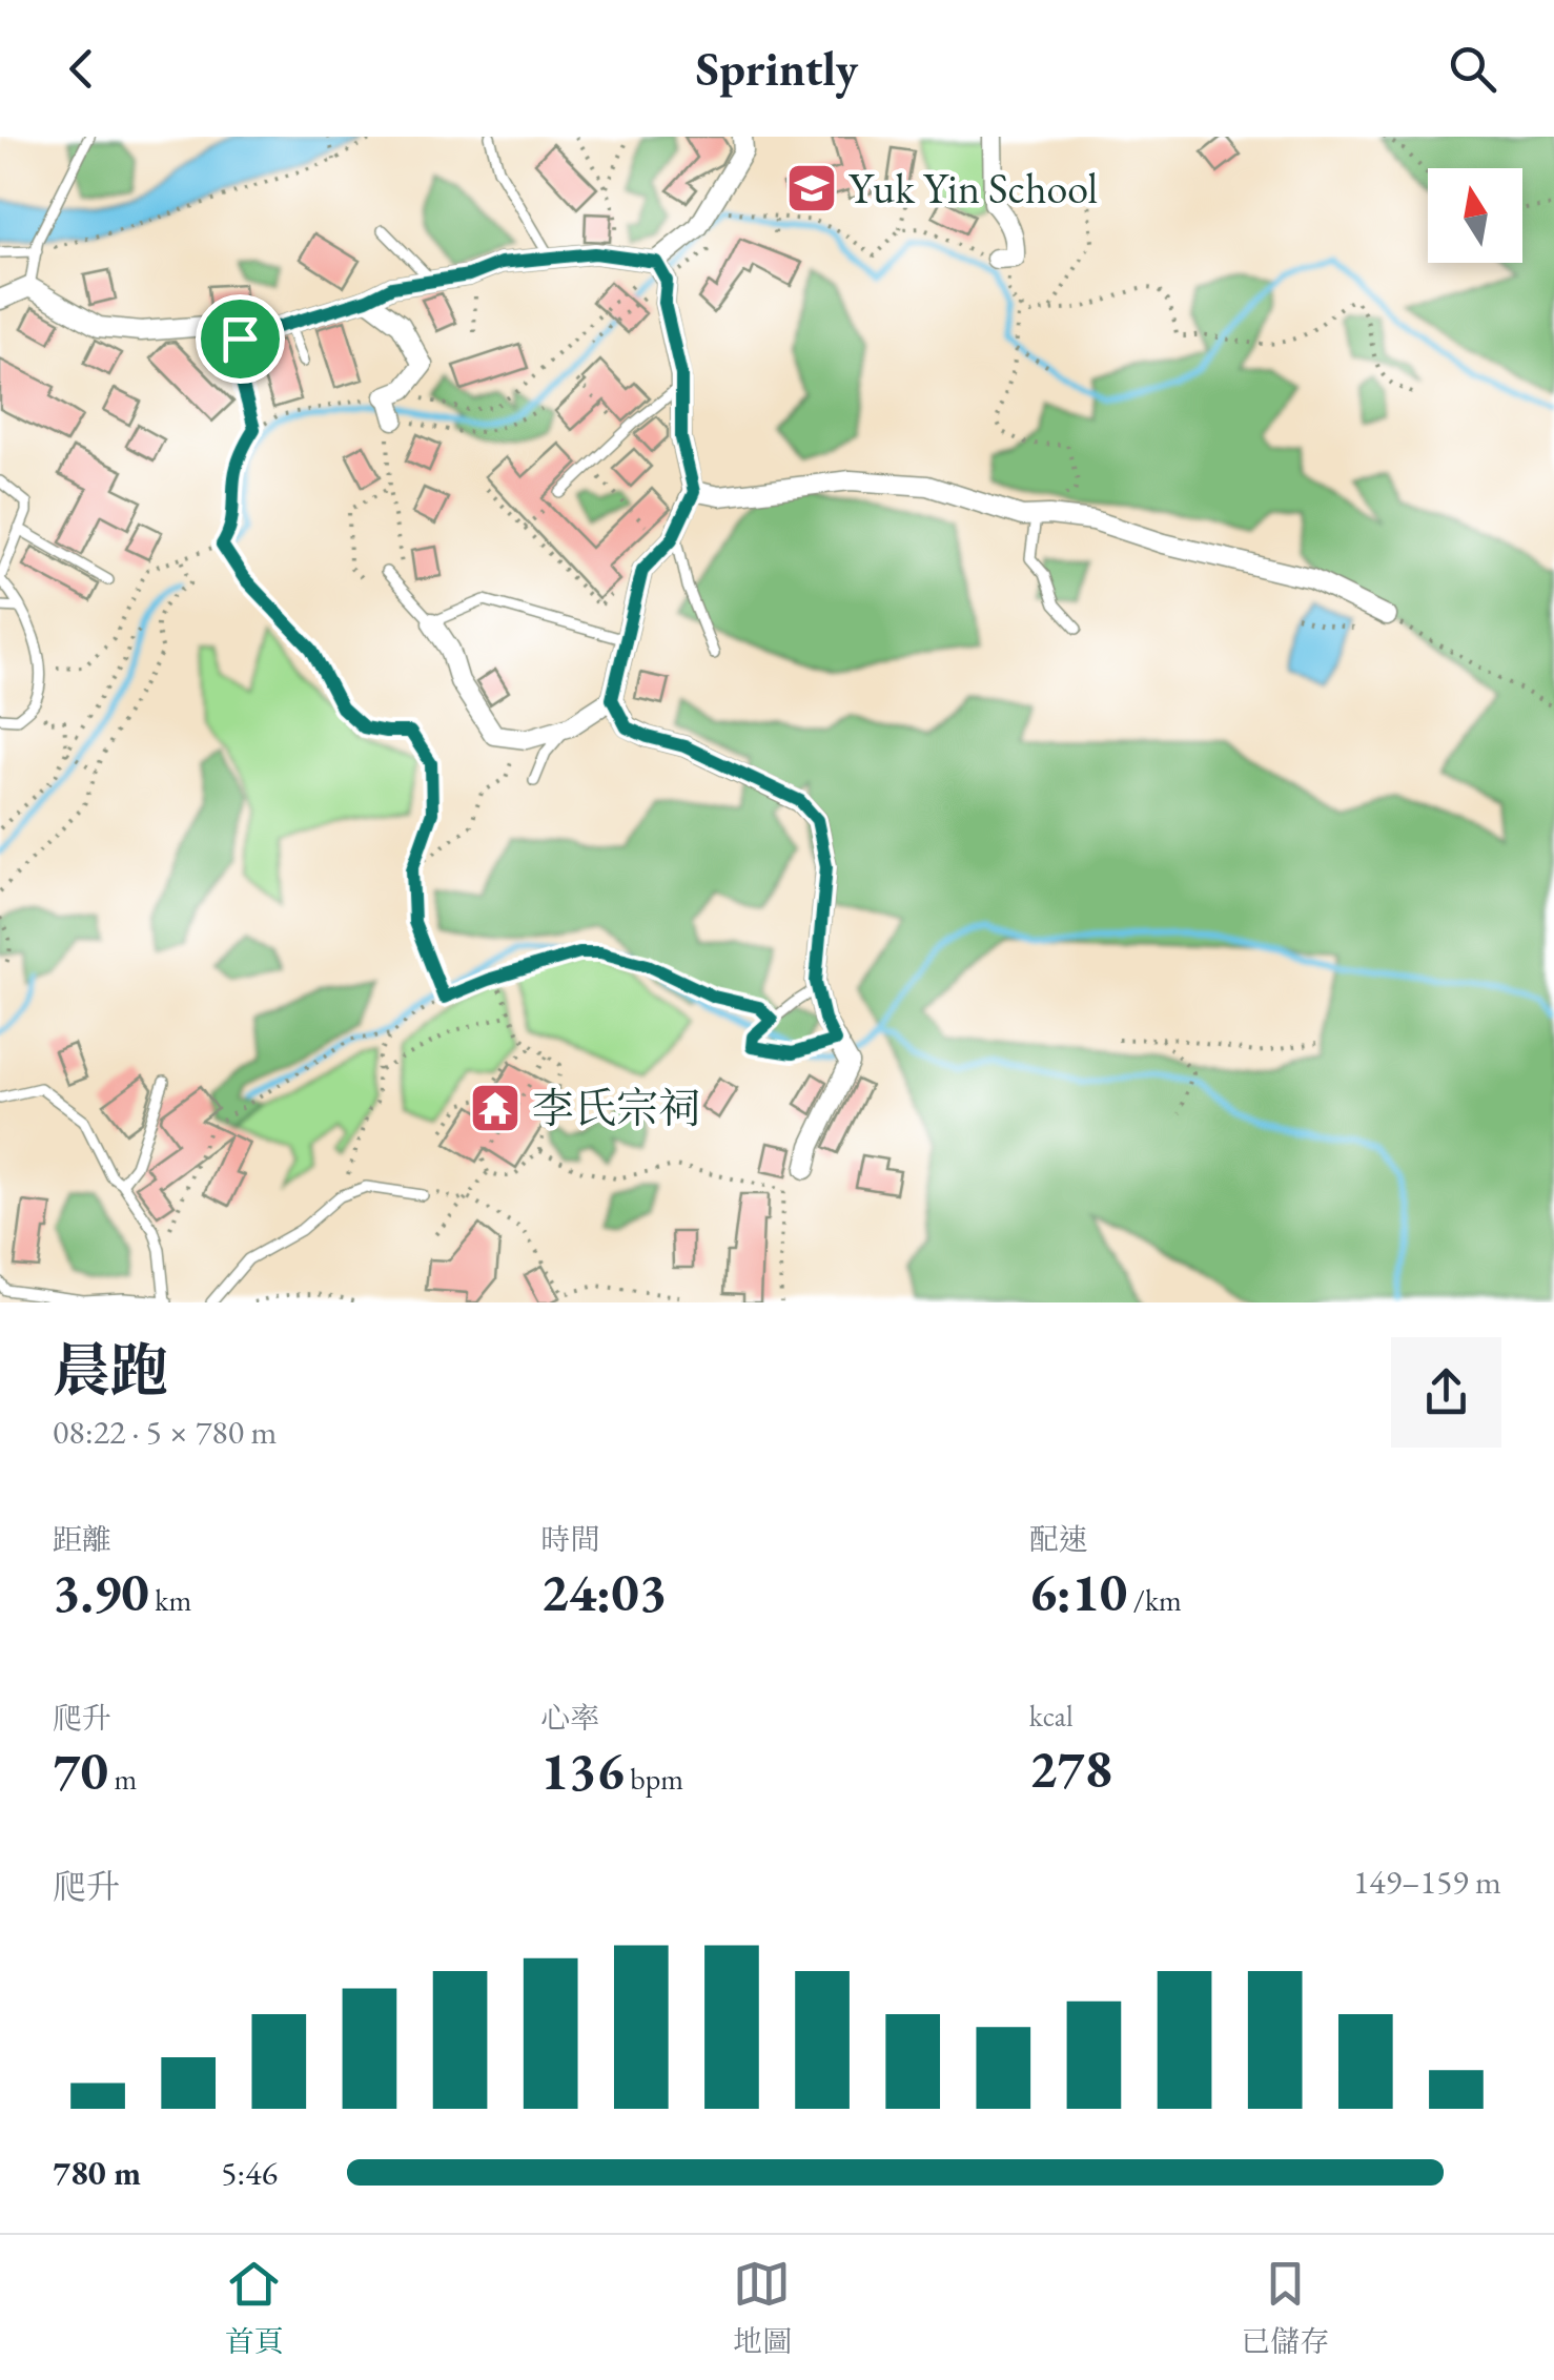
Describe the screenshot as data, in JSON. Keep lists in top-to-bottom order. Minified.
{"places":{"school or university":["Yuk Yin School"],"temple":["李氏宗祠"]},"north":"top","page":{"header":"Sprintly","heading":["晨跑","08:22 · 5 × 780 m"],"stats":[["距離","3.90 km"],["時間","24:03"],["配速","6:10 /km"],["爬升","70 m"],["心率","136 bpm"],["kcal","278"]],"chart":["爬升","149–159 m"],"list":[{"name":"780 m","note":"5:46"}],"tabs":["首頁","地圖","已儲存"]}}
